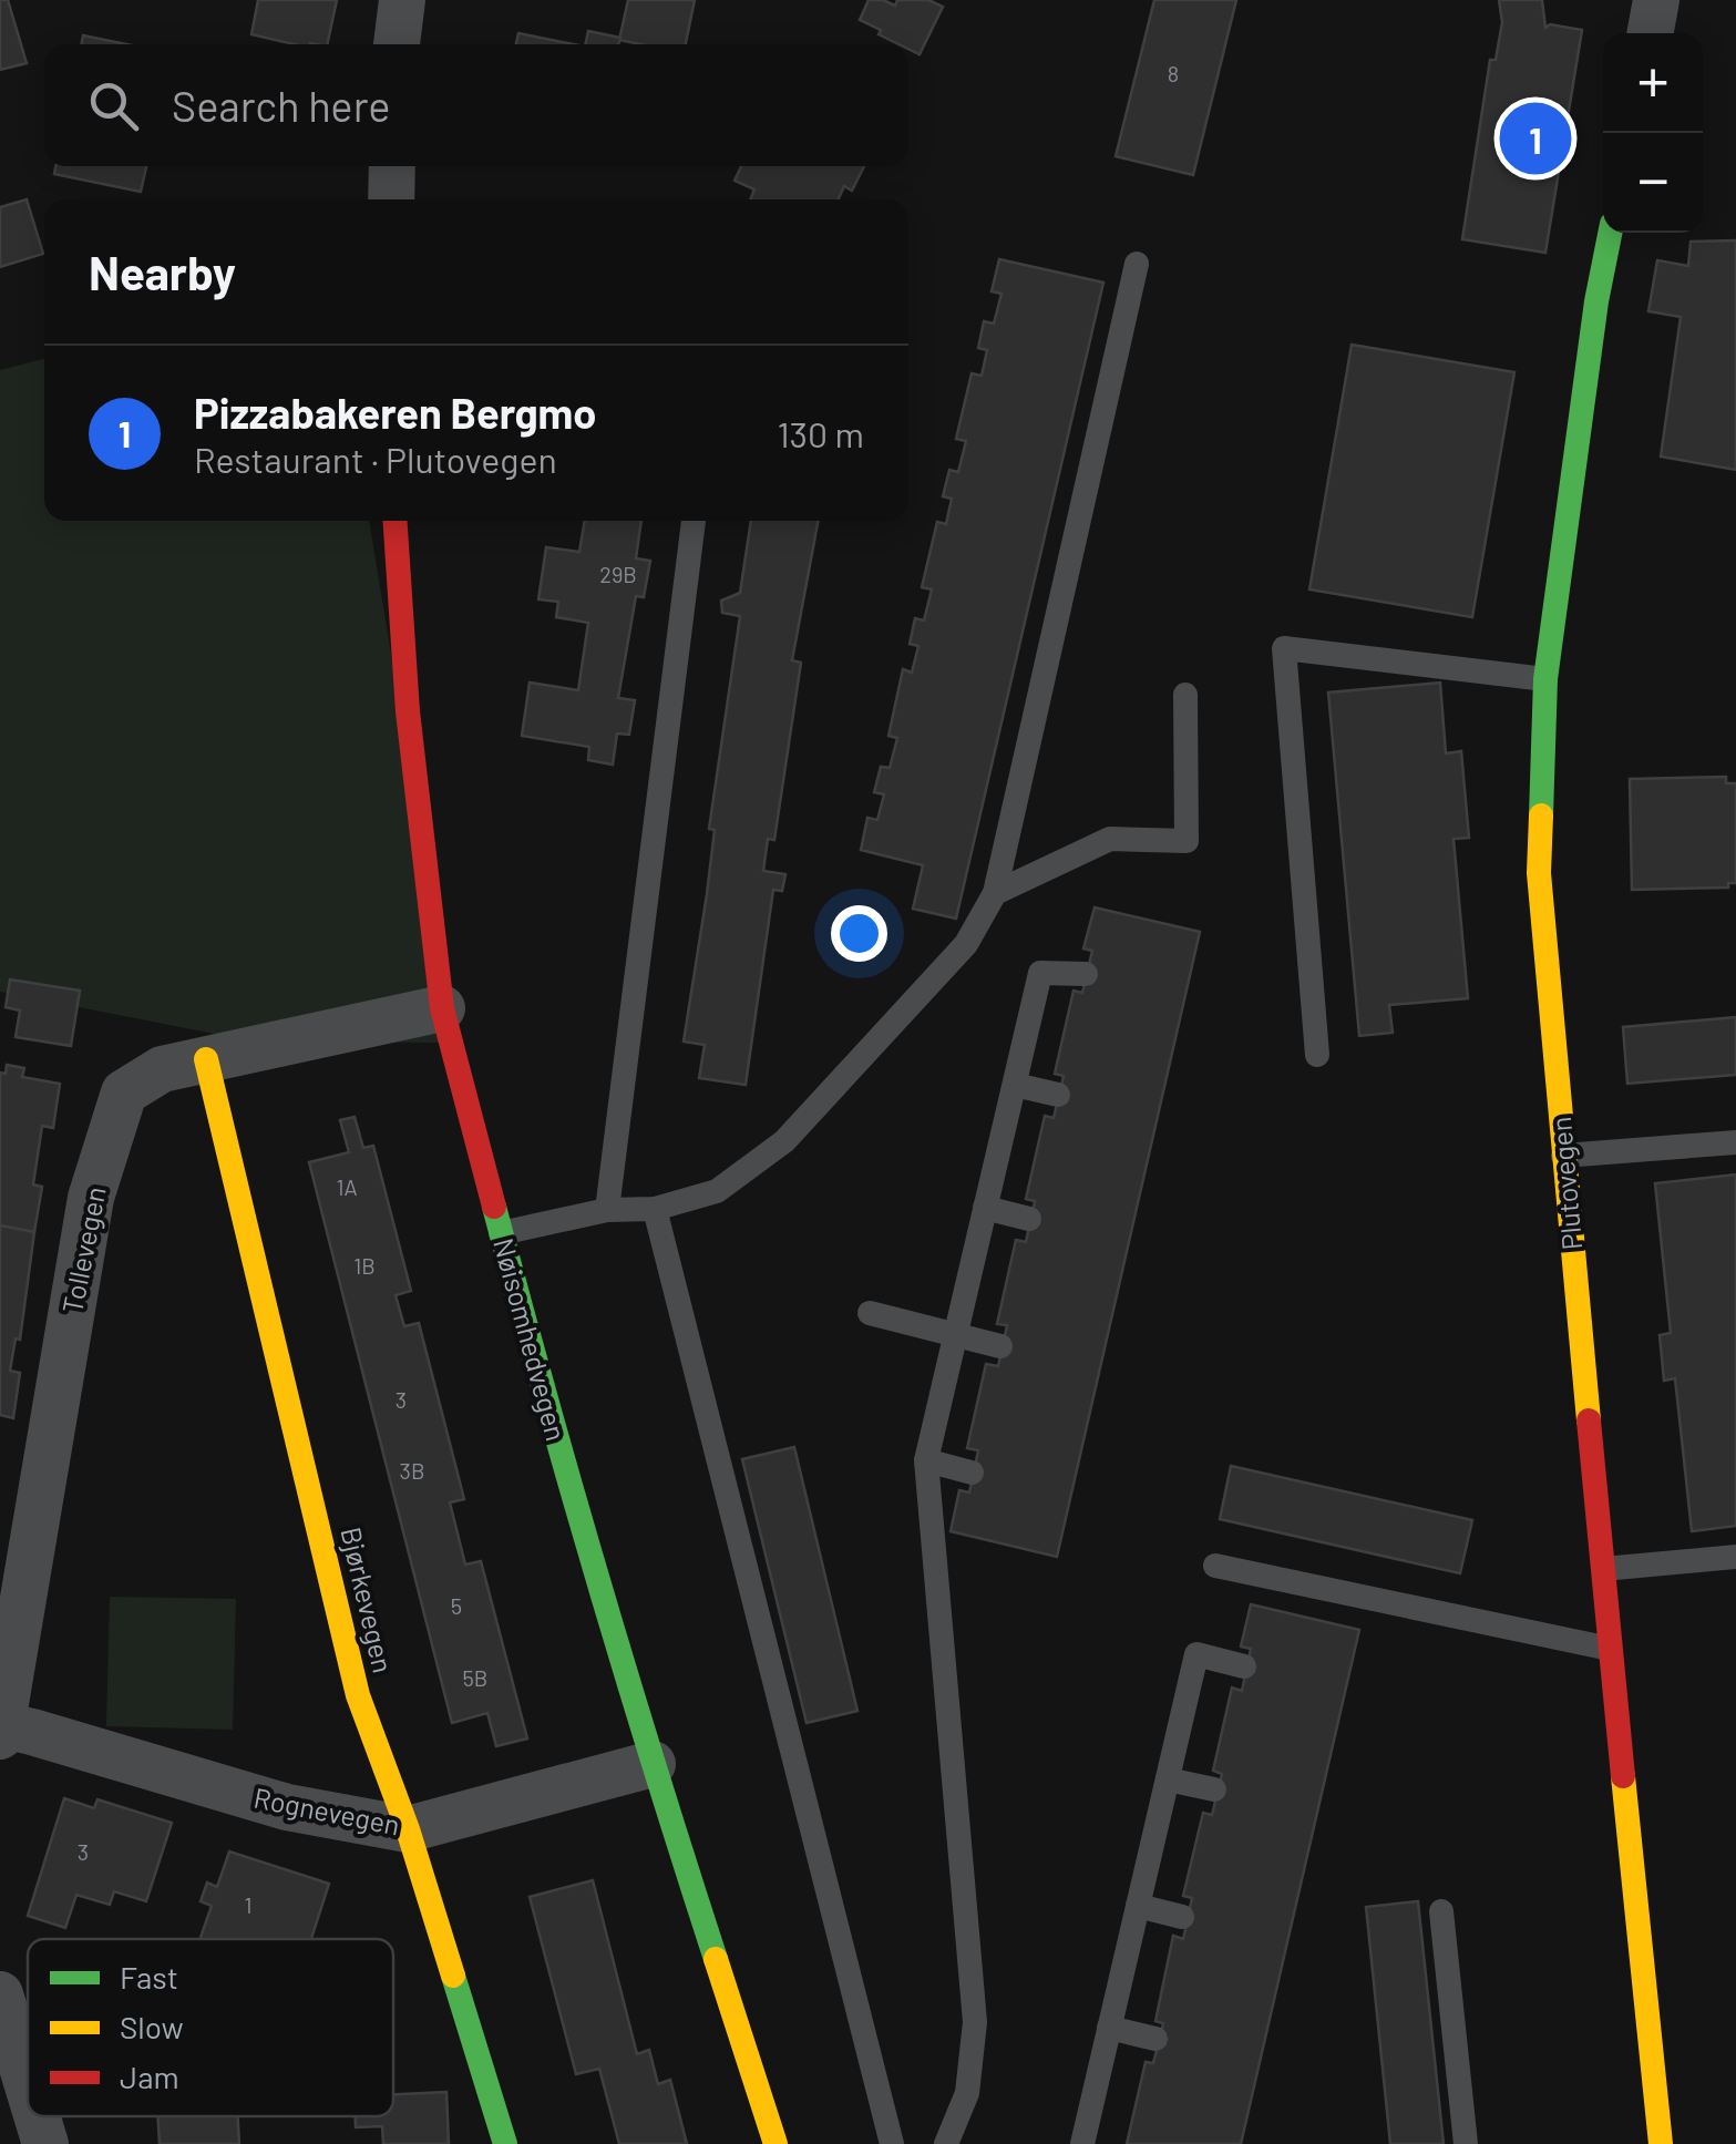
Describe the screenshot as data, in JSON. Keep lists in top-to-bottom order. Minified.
{"streets":{"street":["Plutovegen","Tollevegen","Nøisomhedvegen","Bjørkevegen","Rognevegen"]},"crossings":[["Tollevegen","Nøisomhedvegen"],["Tollevegen","Bjørkevegen"],["Tollevegen","Rognevegen"],["Nøisomhedvegen","Rognevegen"],["Bjørkevegen","Rognevegen"]],"house_numbers":["8","29B","1A","1B","3","3B","5","5B","3","1"],"legend":["Fast","Slow","Jam"],"page":{"map_buttons":["+","−"],"search":"Search here","pins":"1","heading":"Nearby","list":[{"mark":"1","name":"Pizzabakeren Bergmo","note":"Restaurant · Plutovegen","value":"130 m"}]}}
